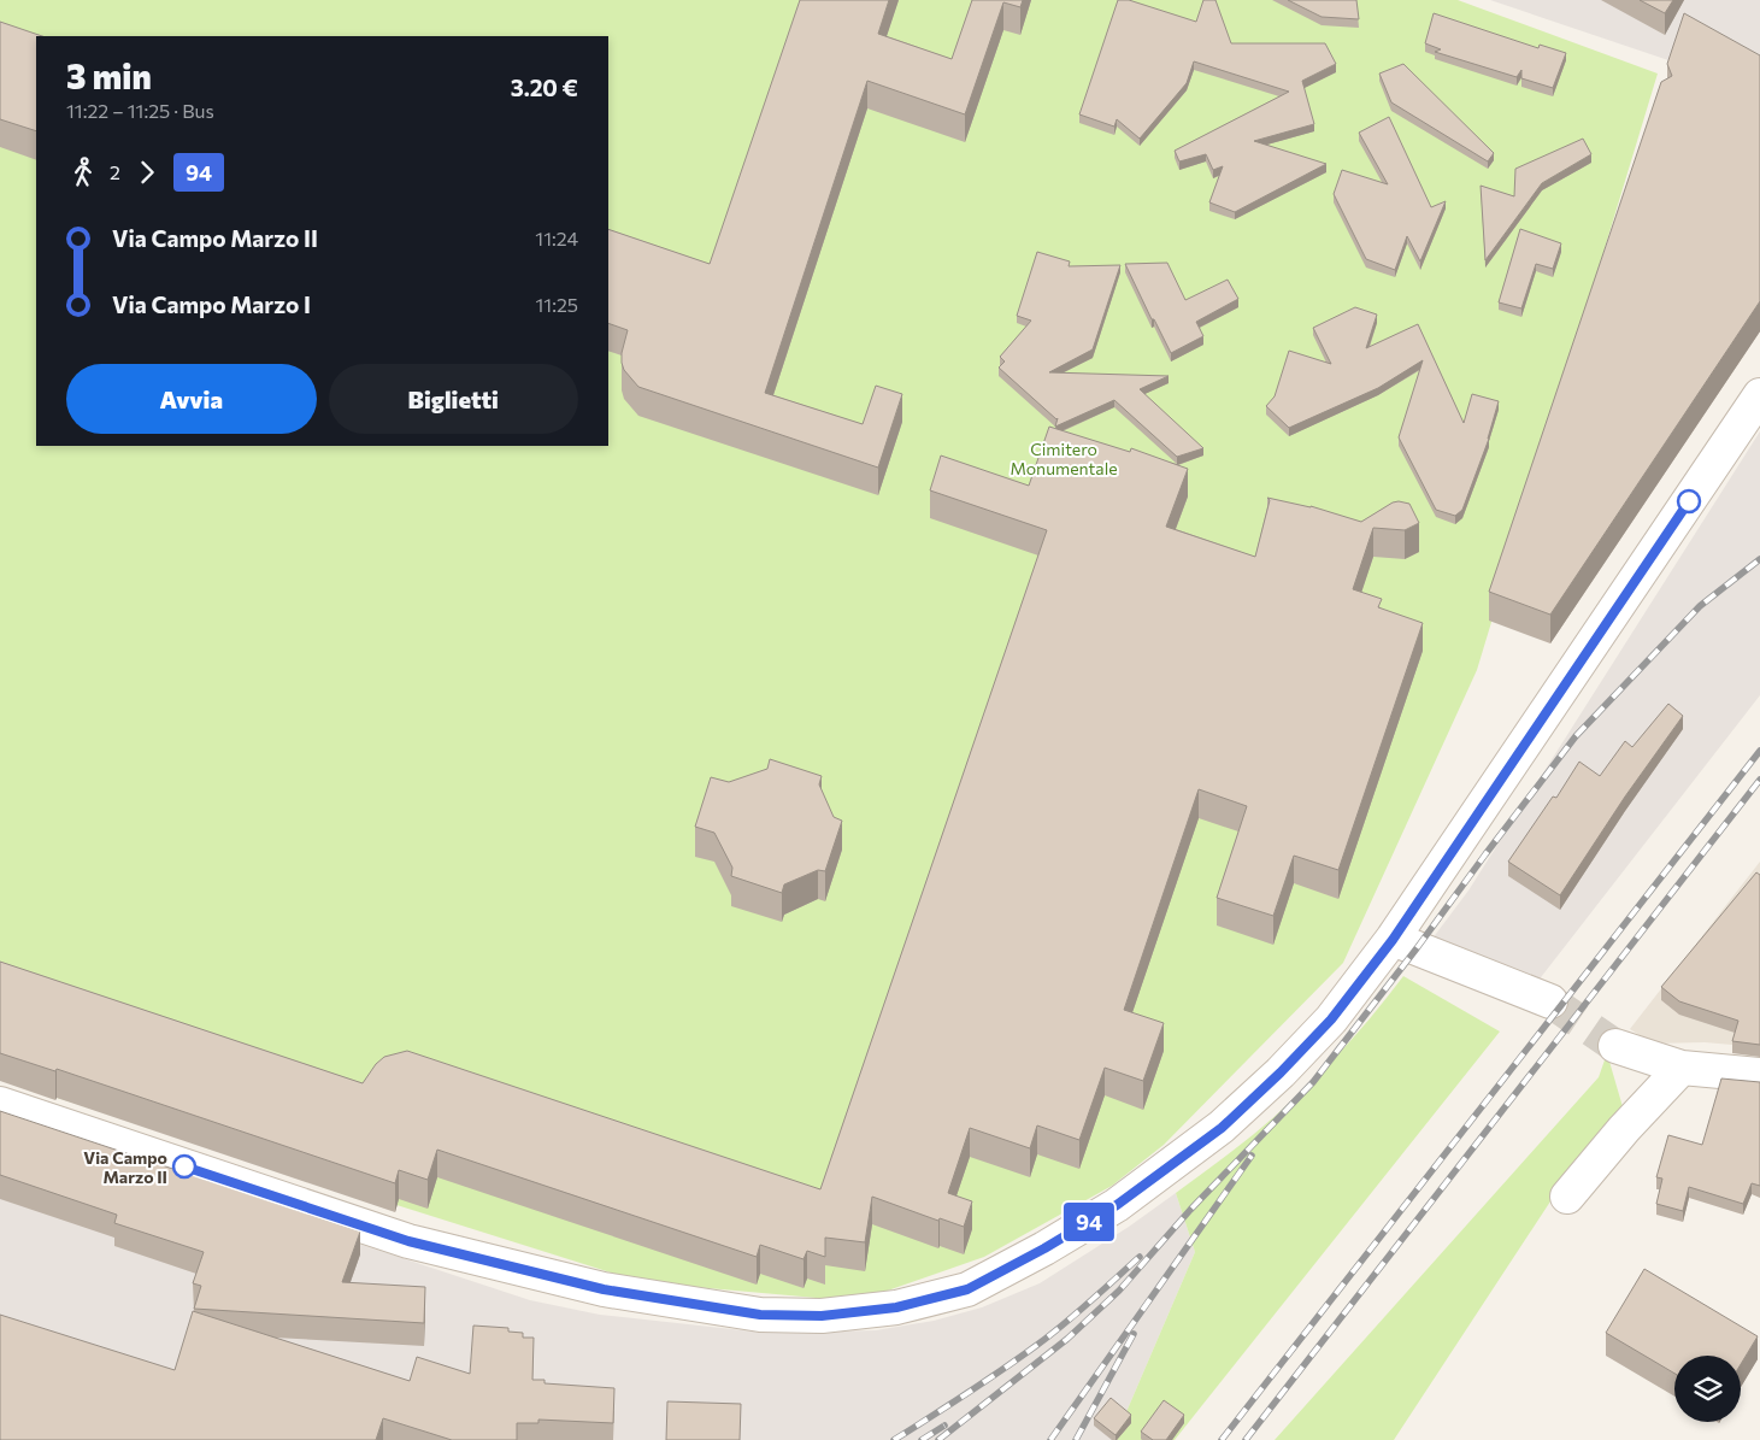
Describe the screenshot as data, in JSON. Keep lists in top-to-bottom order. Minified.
{"parks":["Cimitero Monumentale"],"places":["Via Campo Marzo II"],"lines":["bus line 94"],"page":{"on_map":"94","heading":["3 min","11:22 – 11:25 · Bus","3.20 €"],"legs":["2","94"],"list":[{"name":"Via Campo Marzo II","value":"11:24"},{"name":"Via Campo Marzo I","value":"11:25"}],"buttons":["Avvia","Biglietti"]}}
